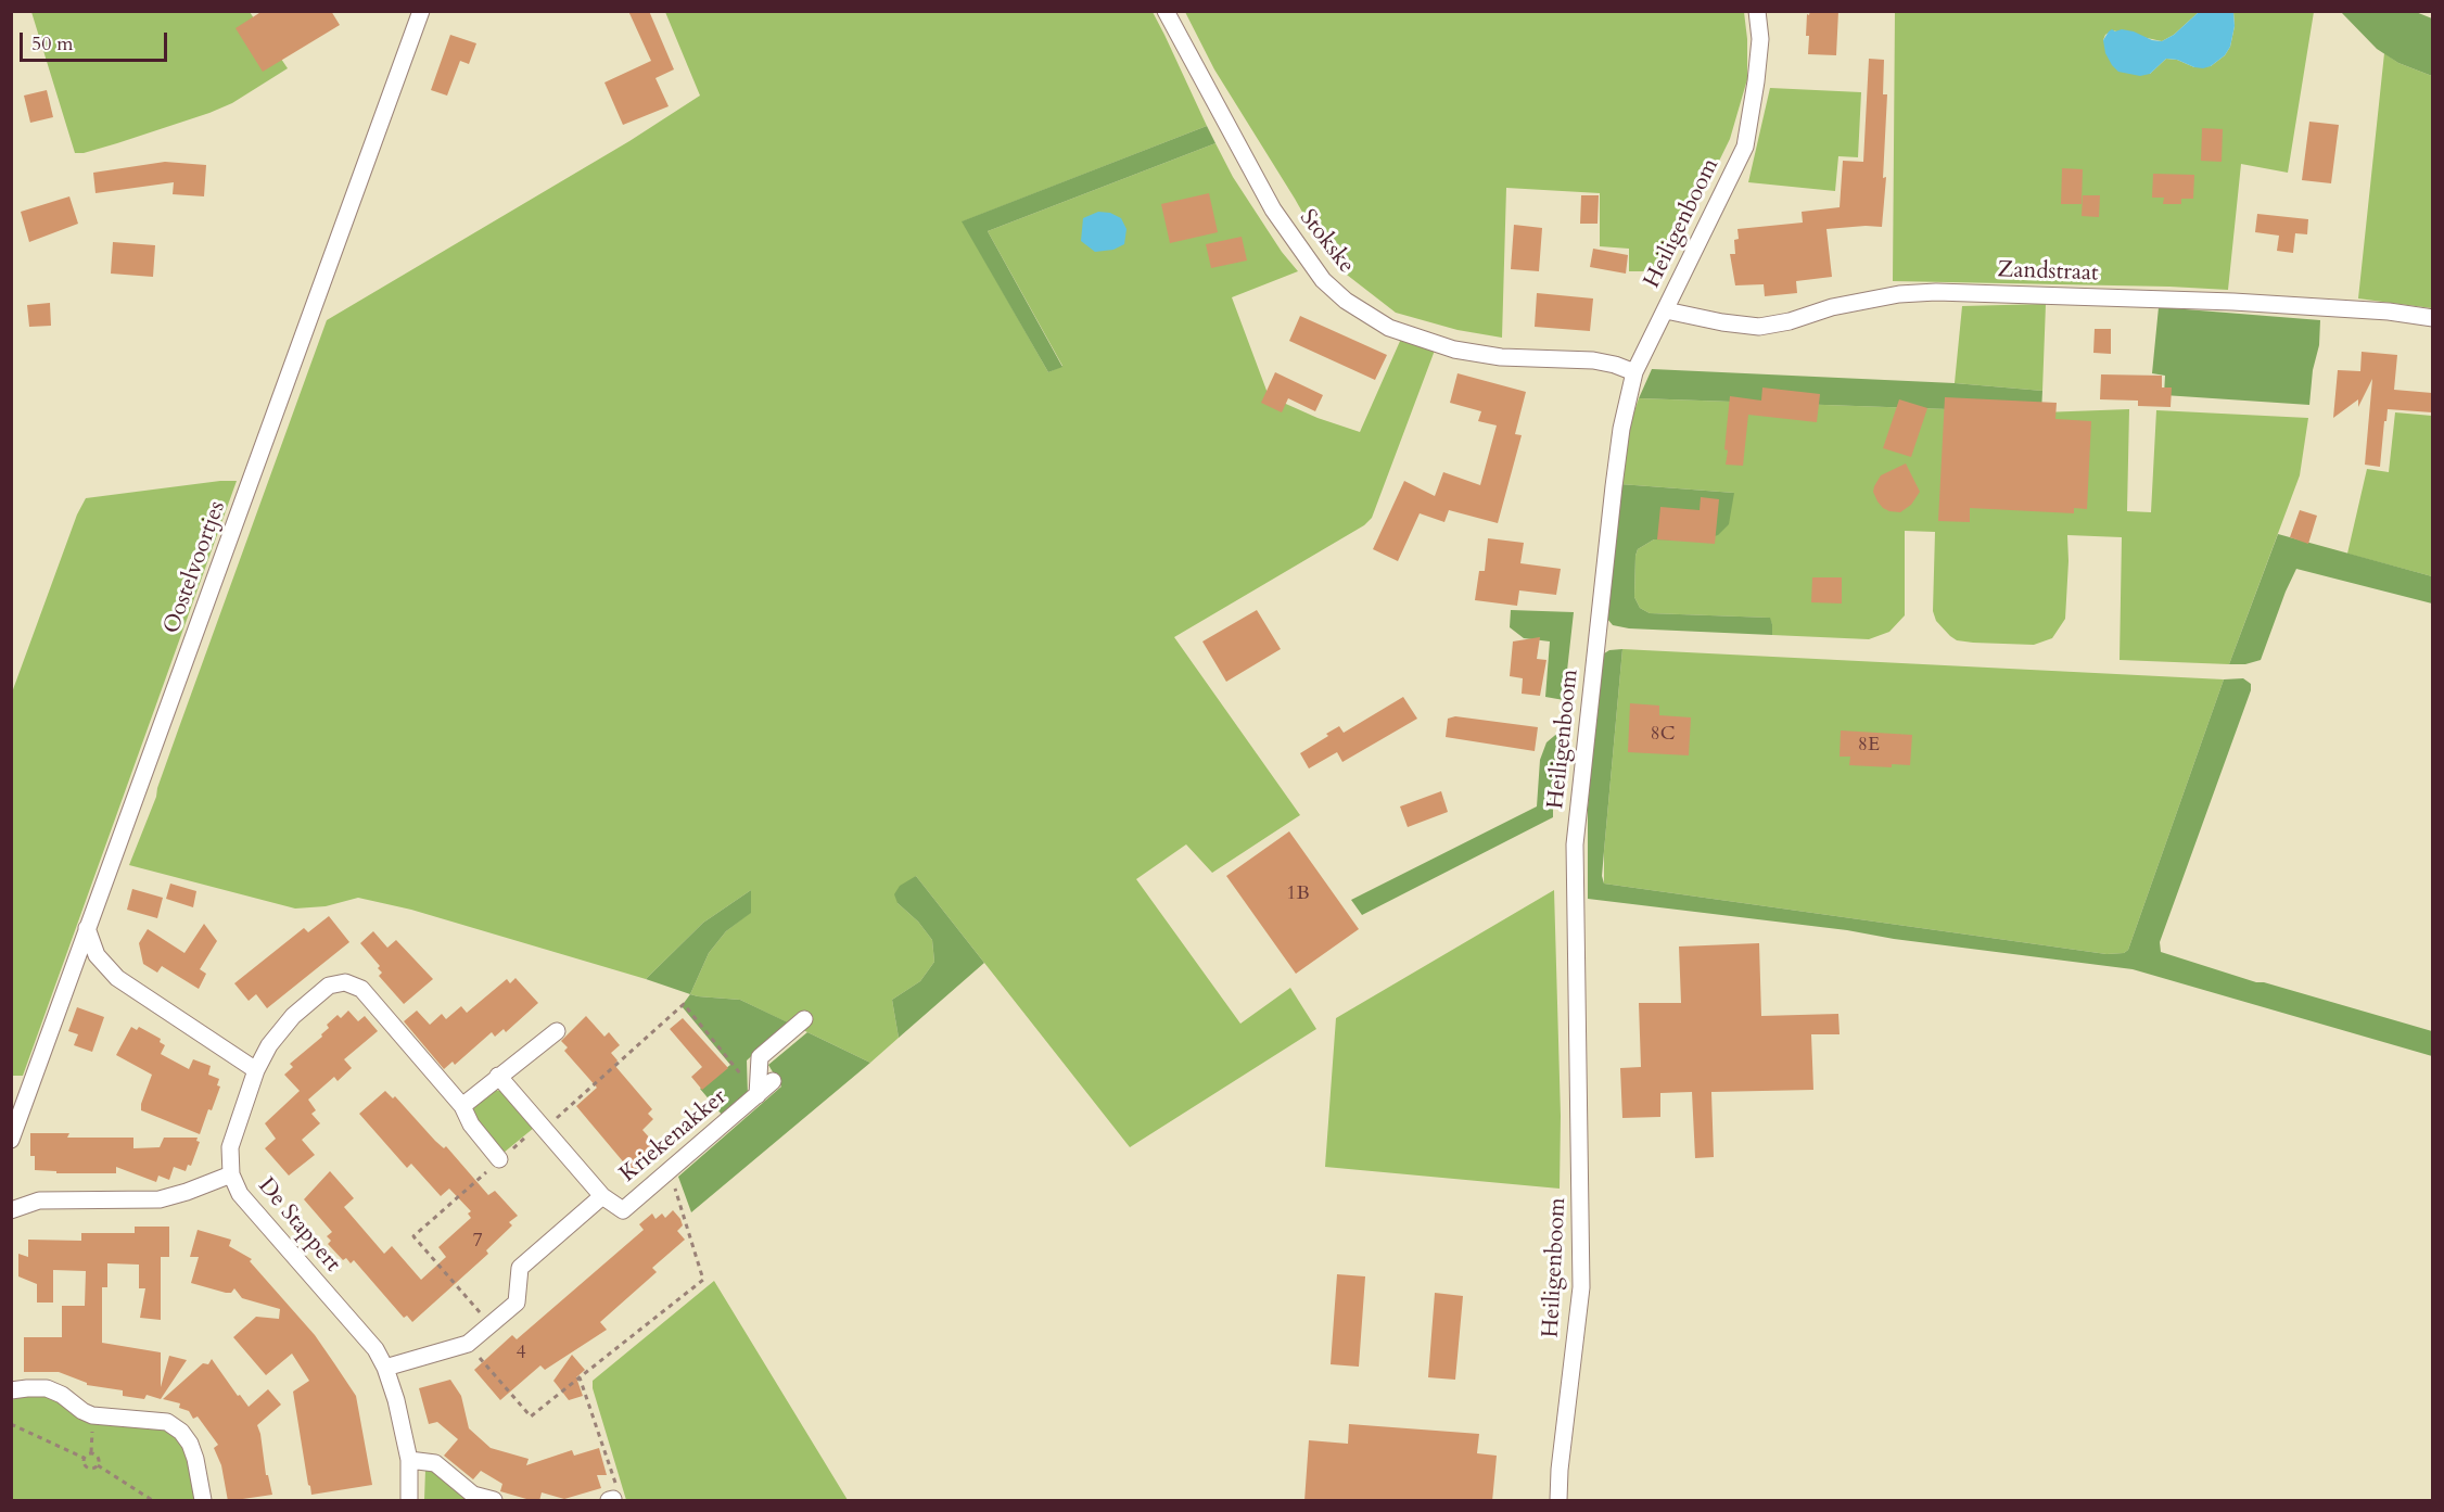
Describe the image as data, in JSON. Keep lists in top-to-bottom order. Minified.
{"streets":{"street":["Heiligenboom","Stokske","Zandstraat","Oostelvoortjes","Kriekenakker","De Stappert"]},"crossings":[["Heiligenboom","Stokske"],["Heiligenboom","Zandstraat"],["Kriekenakker","De Stappert"]],"house_numbers":["8C","8E","1B","7","4"],"scale_bar":"50 m"}
